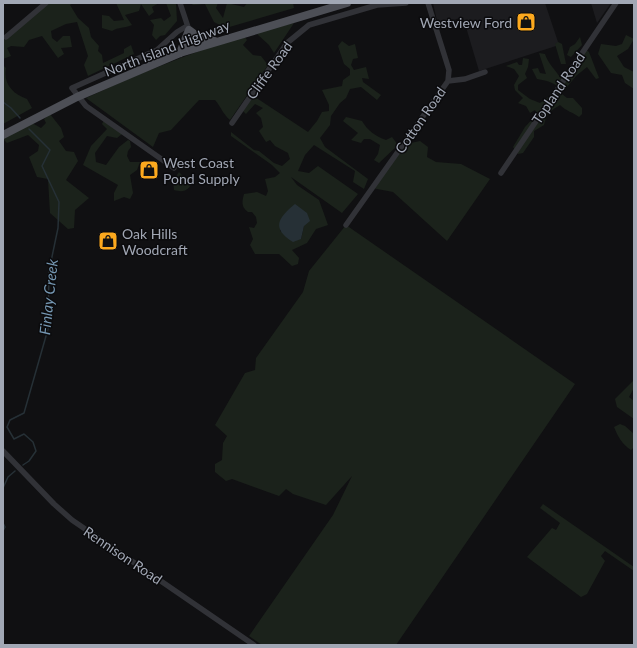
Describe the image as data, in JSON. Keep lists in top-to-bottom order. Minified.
{"streets":{"main road":["North Island Highway"],"street":["Cliffe Road","Topland Road","Cotton Road","Rennison Road"]},"water":["Finlay Creek"],"places":{"shop":["Westview Ford","West Coast Pond Supply","Oak Hills Woodcraft"]}}
